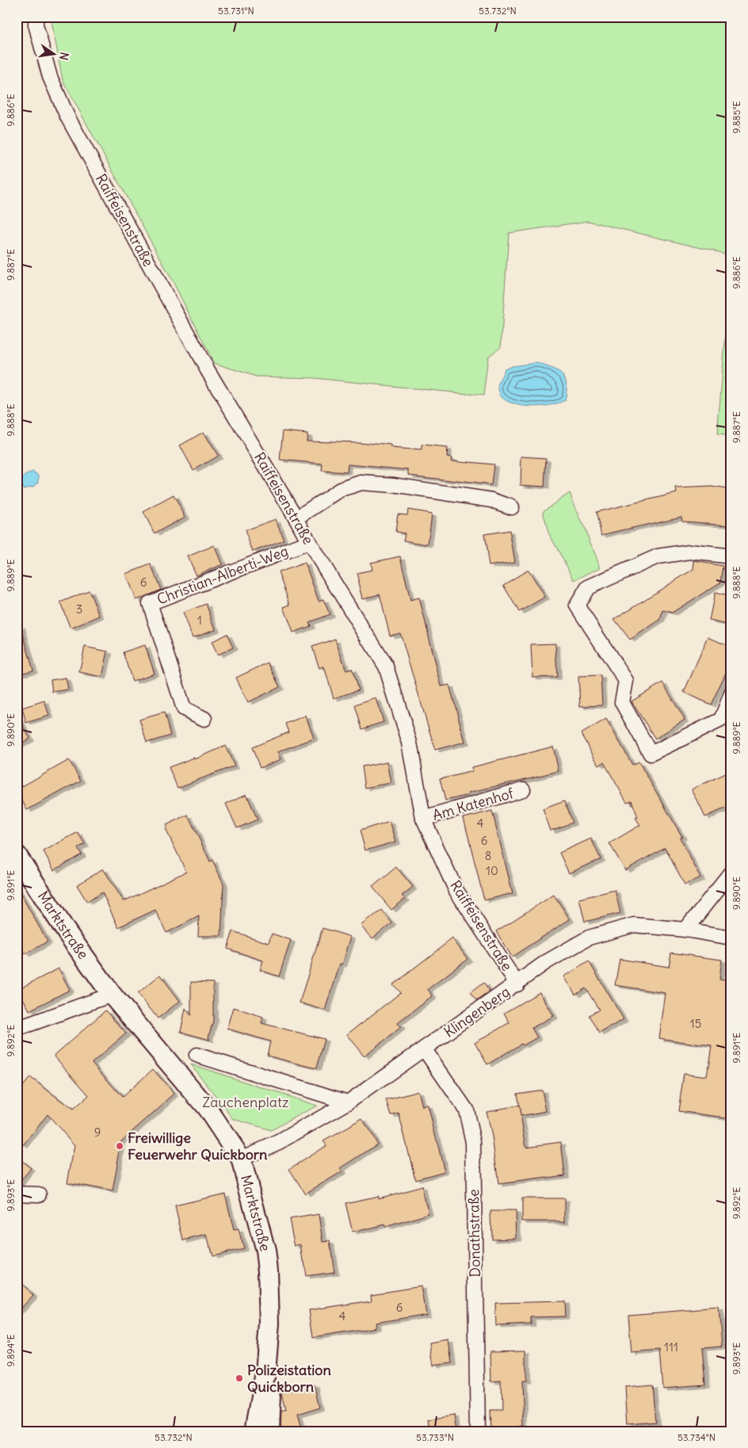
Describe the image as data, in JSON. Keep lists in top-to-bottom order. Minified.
{"streets":{"main road":["Marktstraße"],"street":["Raiffeisenstraße","Christian-Alberti-Weg","Am Katenhof","Klingenberg","Donathstraße"]},"crossings":[["Raiffeisenstraße","Christian-Alberti-Weg"],["Raiffeisenstraße","Am Katenhof"],["Raiffeisenstraße","Klingenberg"],["Marktstraße","Klingenberg"],["Klingenberg","Donathstraße"]],"parks":["Zauchenplatz"],"places":["Freiwillige Feuerwehr Quickborn","Polizeistation Quickborn"],"house_numbers":["6","3","1","4","6","8","10","15","9","6","4","111"],"north":"right","coordinates":["53.731°N","53.732°N","9.886°E","9.885°E","9.887°E","9.888°E","9.889°E","9.890°E","9.891°E","9.892°E","9.893°E","9.894°E","53.733°N","53.734°N"]}
